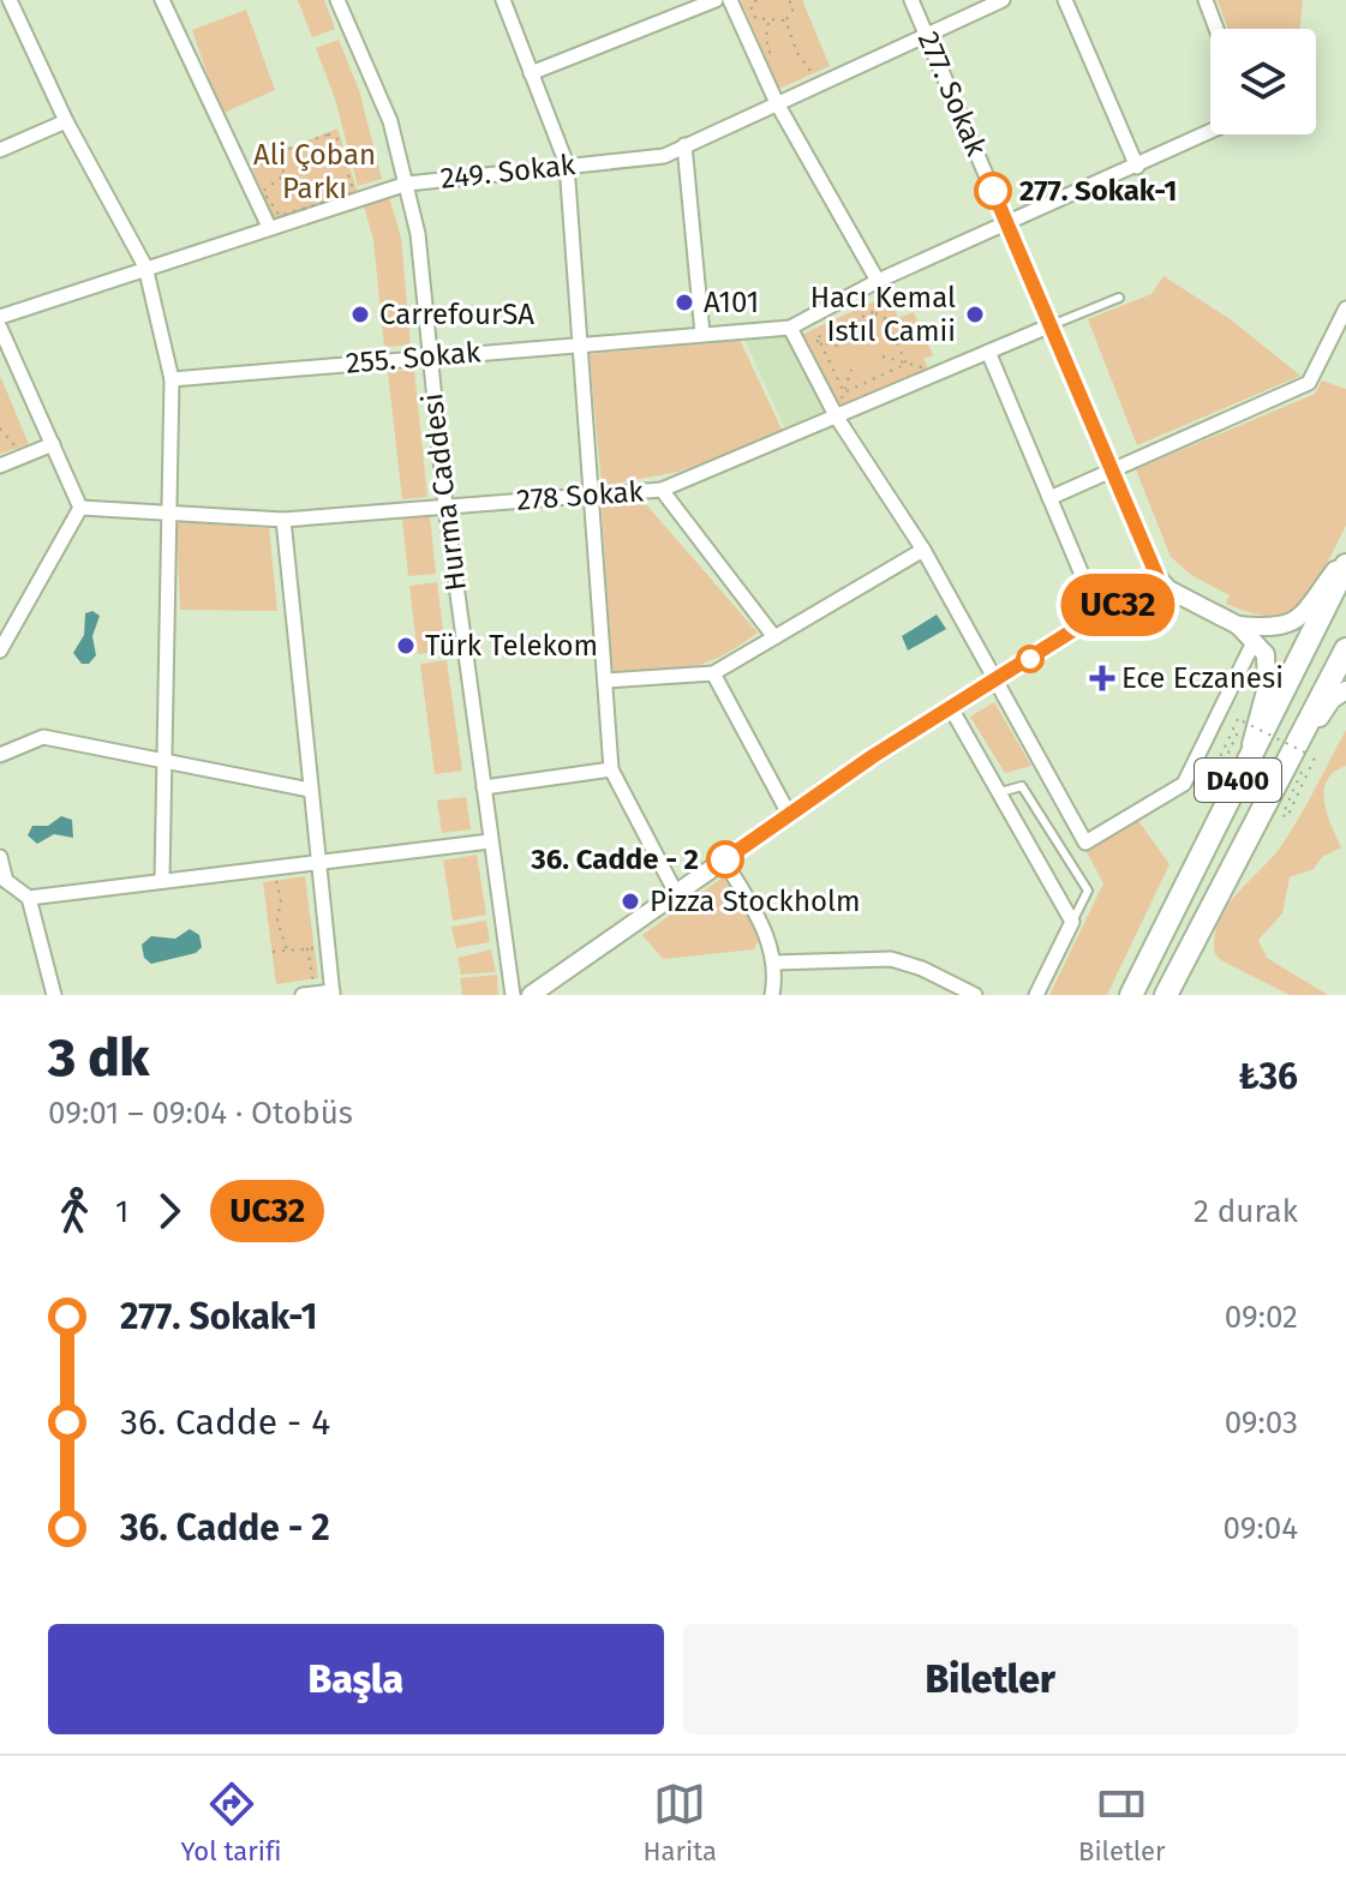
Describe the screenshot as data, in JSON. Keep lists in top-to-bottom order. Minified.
{"streets":{"highway":["D400"],"street":["277. Sokak","249. Sokak","255. Sokak","Hurma Caddesi","278 Sokak"]},"crossings":[["277. Sokak","249. Sokak"],["277. Sokak","255. Sokak"],["277. Sokak","278 Sokak"],["249. Sokak","Hurma Caddesi"],["255. Sokak","Hurma Caddesi"],["Hurma Caddesi","278 Sokak"]],"parks":["Ali Çoban Parkı"],"places":{"other":["277. Sokak-1","A101","CarrefourSA","Hacı Kemal Istıl Camii","Türk Telekom","36. Cadde - 2","Pizza Stockholm"],"health":["Ece Eczanesi"]},"lines":["bus line UC32"],"page":{"on_map":"UC32","heading":["3 dk","09:01 – 09:04 · Otobüs","₺36"],"legs":["1","UC32","2 durak"],"list":[{"name":"277. Sokak-1","value":"09:02"},{"name":"36. Cadde - 4","value":"09:03"},{"name":"36. Cadde - 2","value":"09:04"}],"buttons":["Başla","Biletler"],"tabs":["Yol tarifi","Harita","Biletler"]}}
